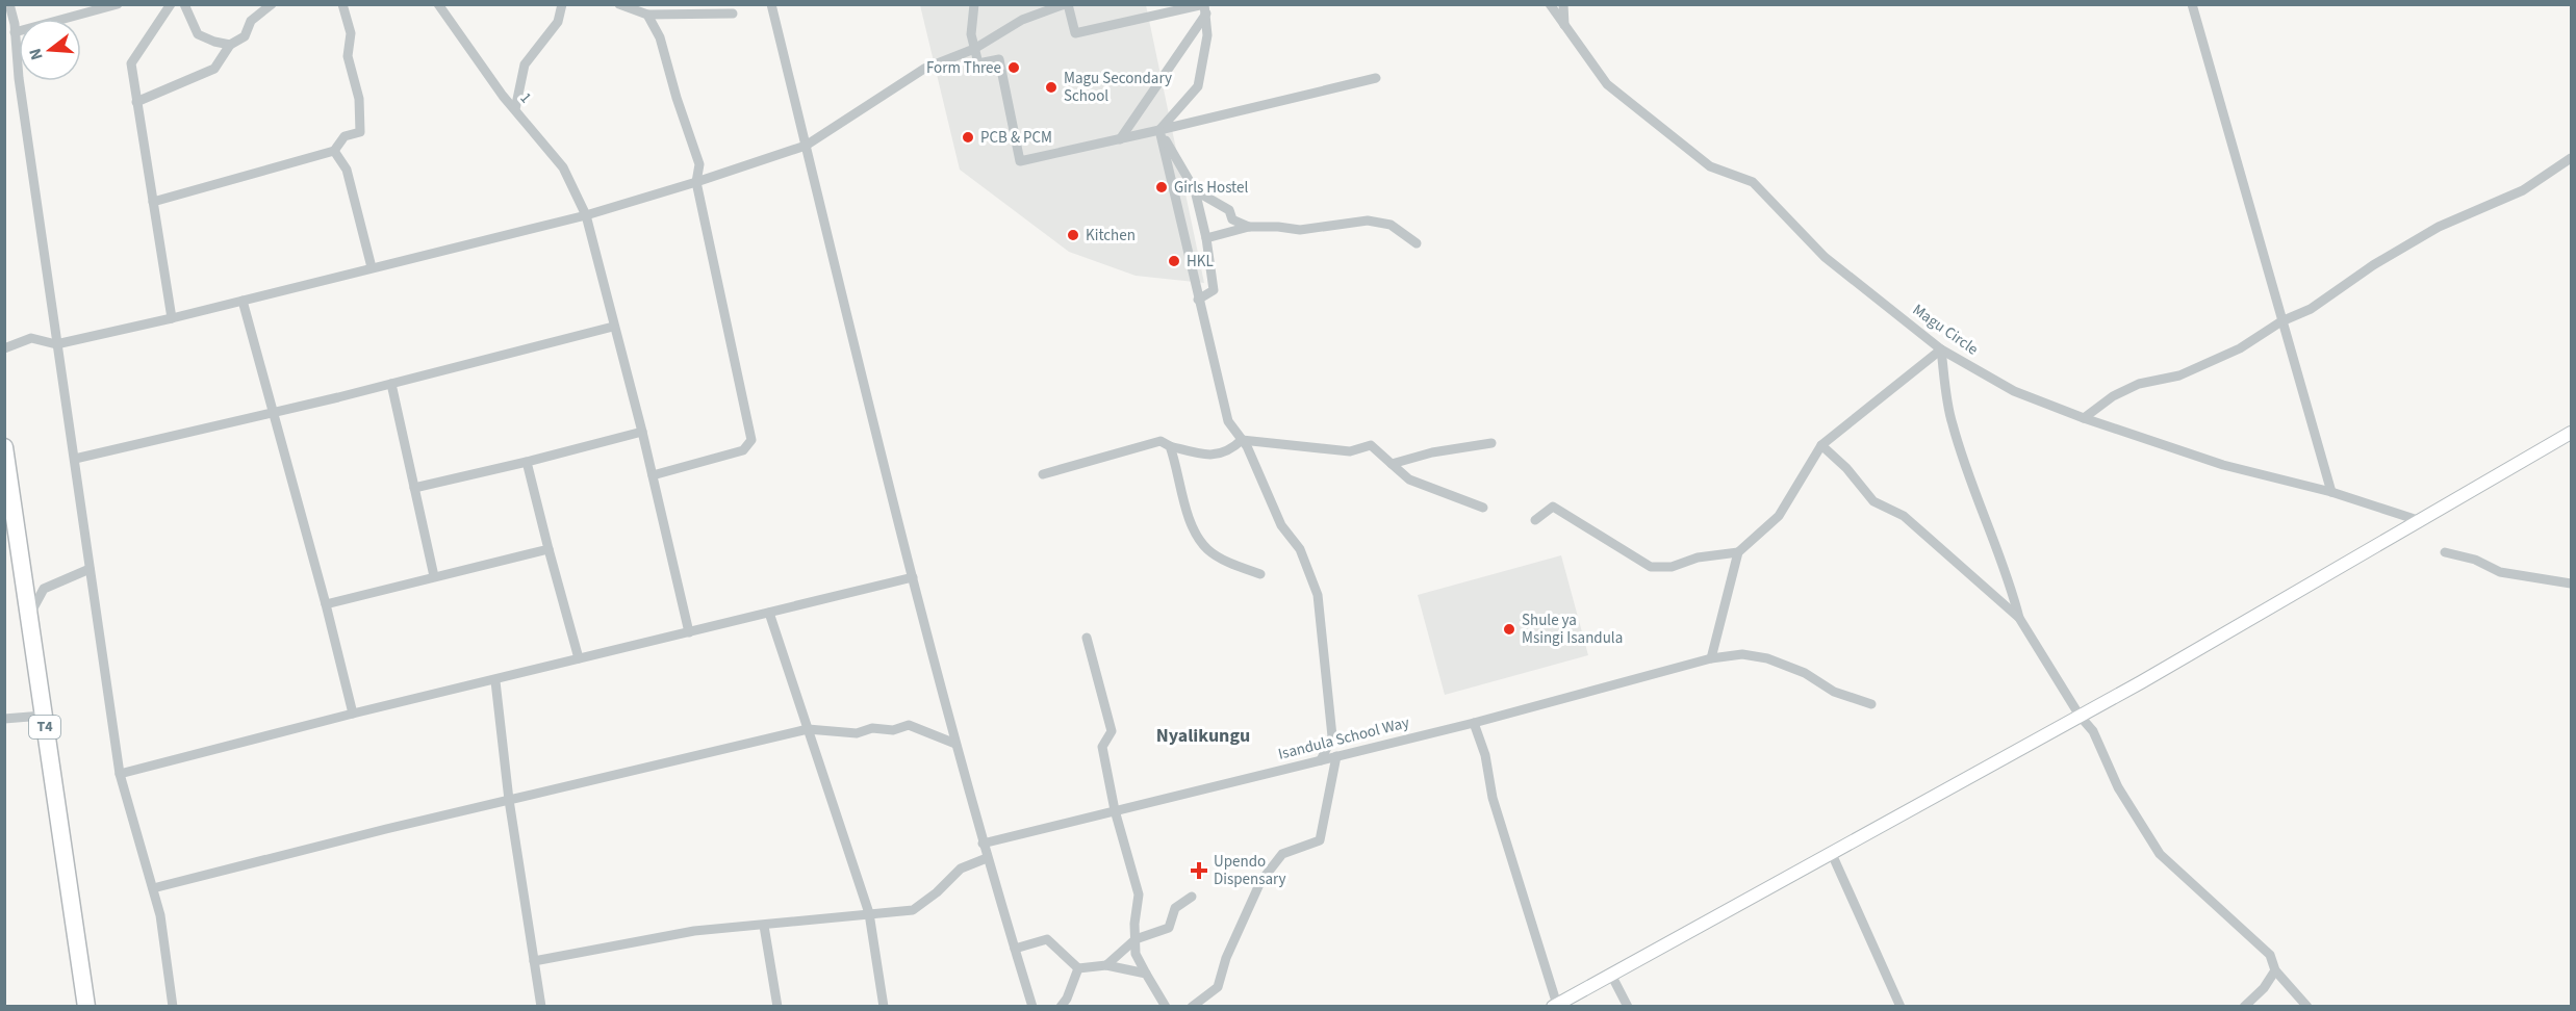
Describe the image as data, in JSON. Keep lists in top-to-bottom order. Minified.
{"streets":{"highway":["T4"],"street":["1","Magu Circle","Isandula School Way"]},"districts":["Nyalikungu"],"places":{"other":["Form Three","Magu Secondary School","PCB & PCM","Girls Hostel","Kitchen","HKL","Shule ya Msingi Isandula"],"health":["Upendo Dispensary"]},"north":"left"}
